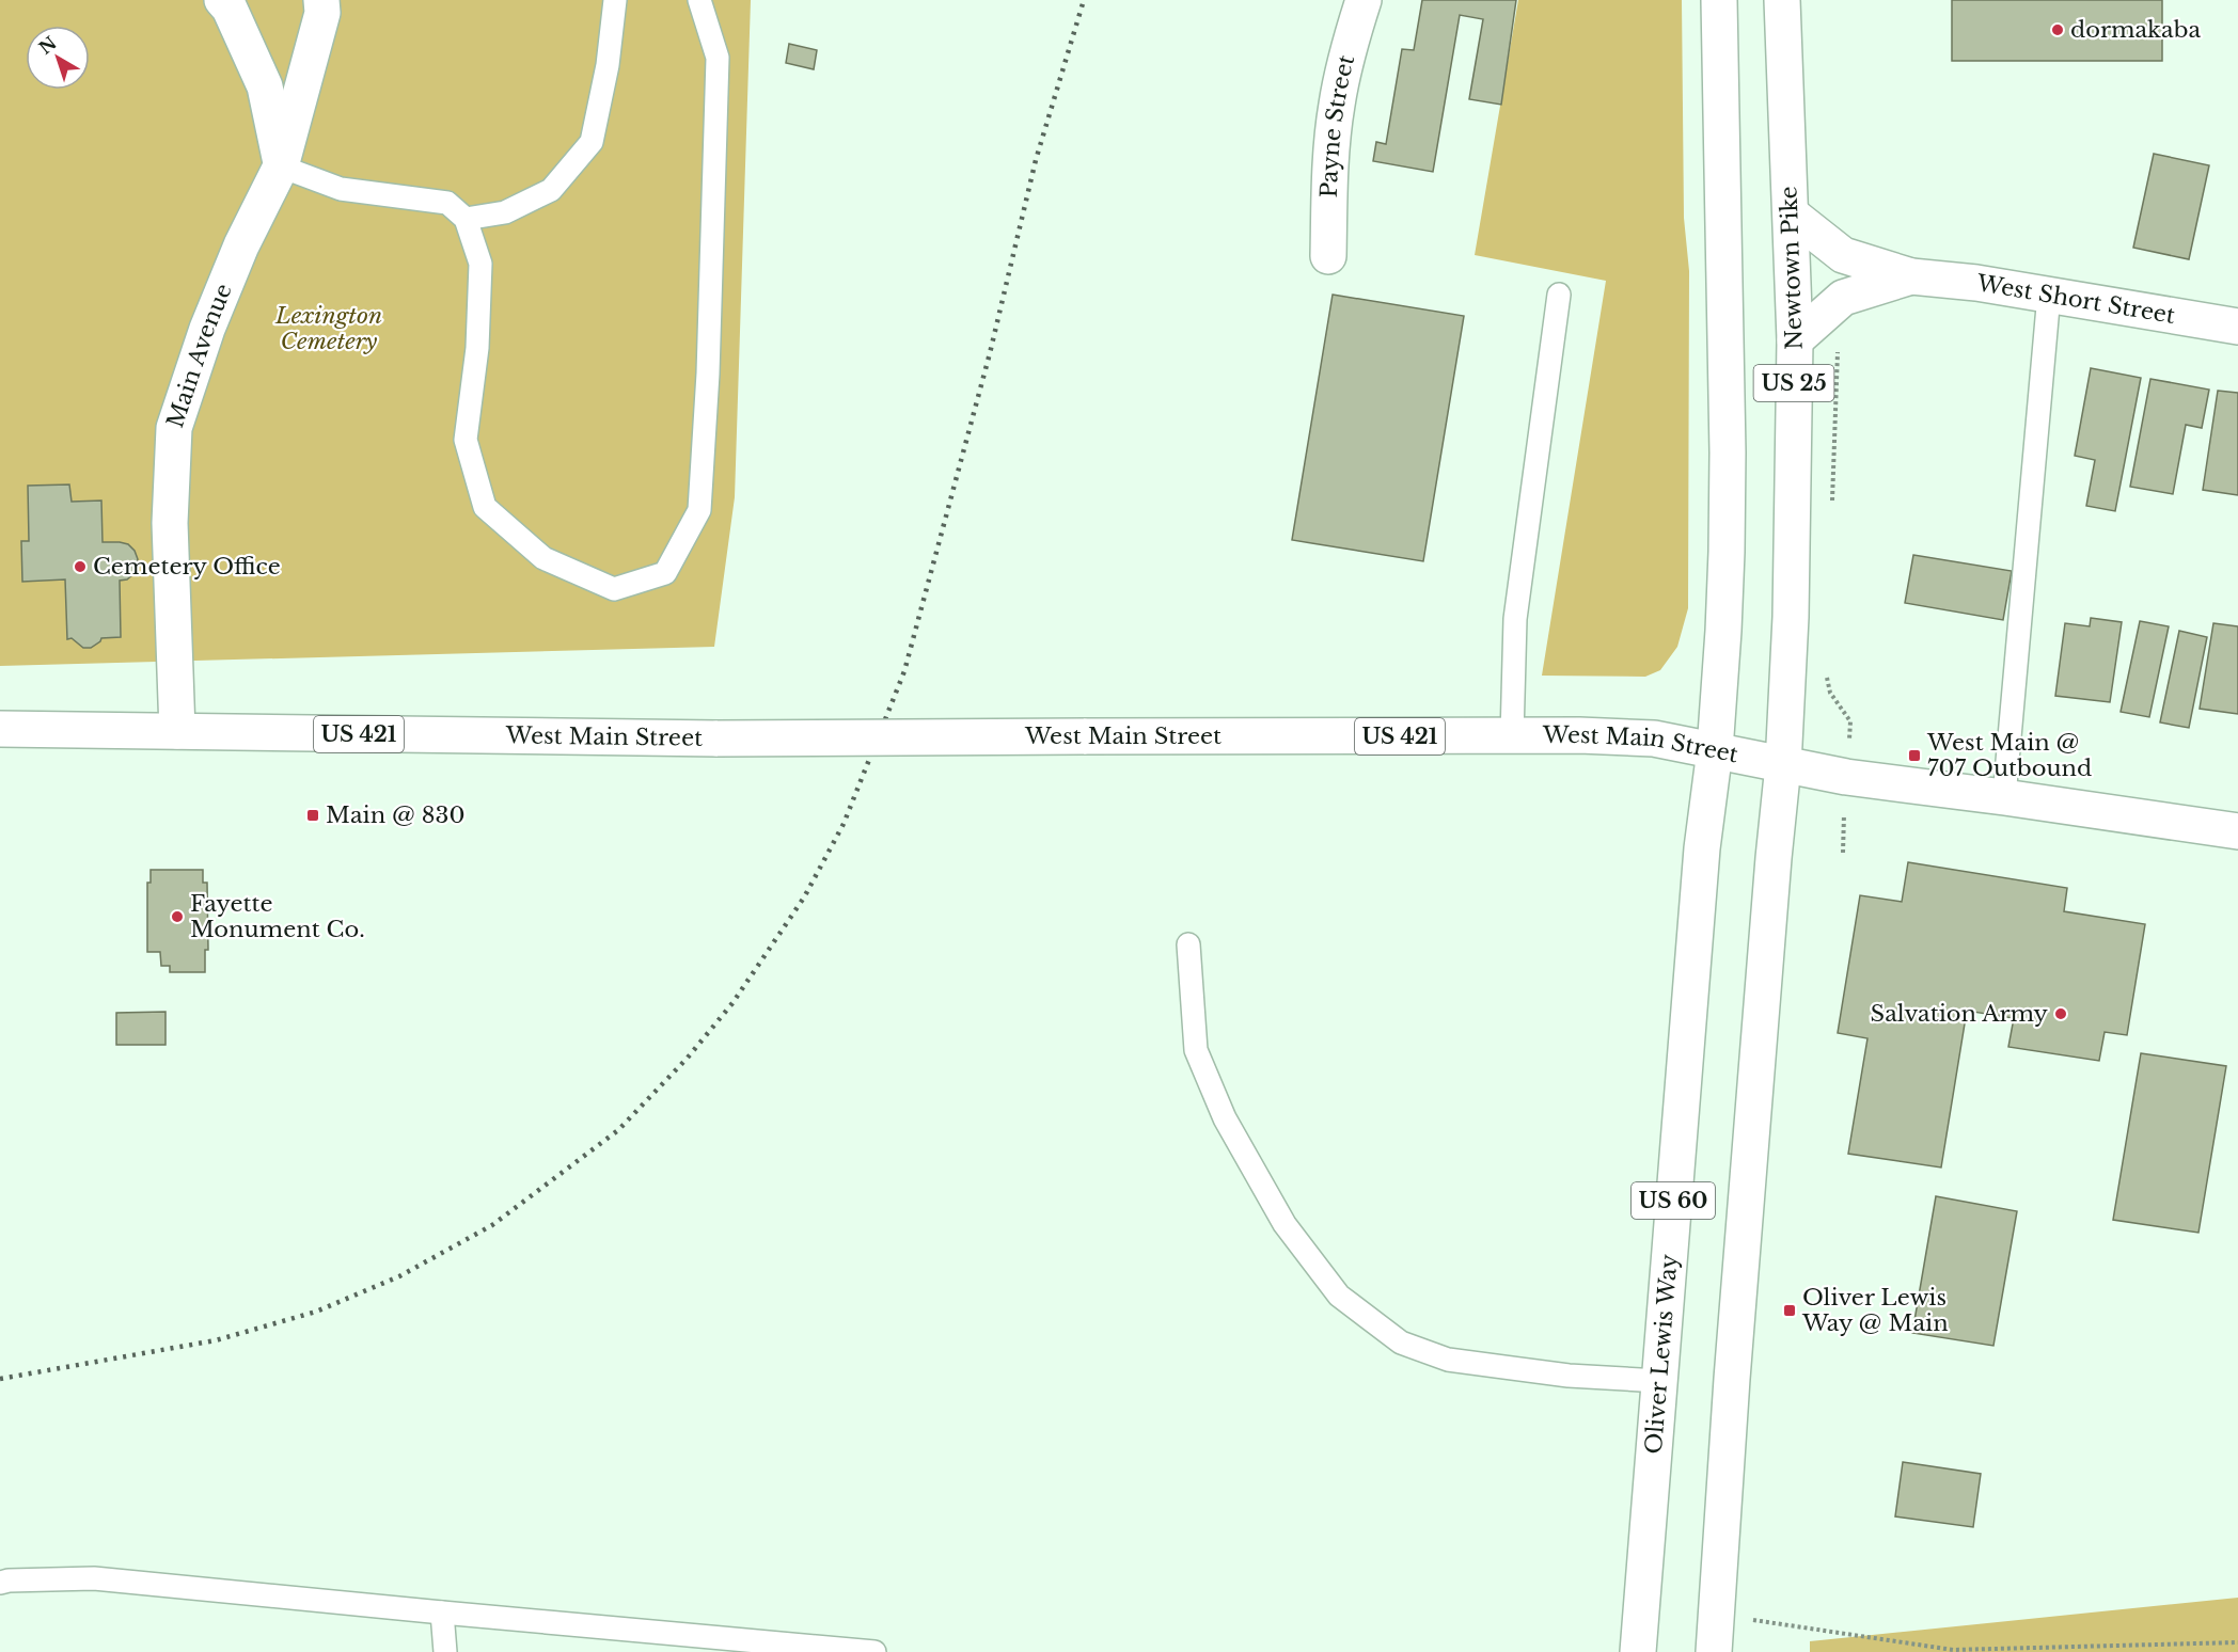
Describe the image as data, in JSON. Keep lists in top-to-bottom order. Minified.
{"streets":{"main road":["Payne Street","Newtown Pike","West Short Street","Main Avenue","US 25","US 421","West Main Street","US 60","Oliver Lewis Way"]},"crossings":[["Newtown Pike","West Short Street"],["Newtown Pike","West Main Street"],["Newtown Pike","US 60"],["Main Avenue","West Main Street"],["US 25","West Main Street"],["US 25","Oliver Lewis Way"],["West Main Street","US 60"],["West Main Street","Oliver Lewis Way"]],"parks":["Lexington Cemetery"],"places":{"other":["dormakaba","Cemetery Office","Fayette Monument Co.","Salvation Army"],"transit":["West Main @ 707 Outbound","Main @ 830","Oliver Lewis Way @ Main"]},"north":"top left"}
